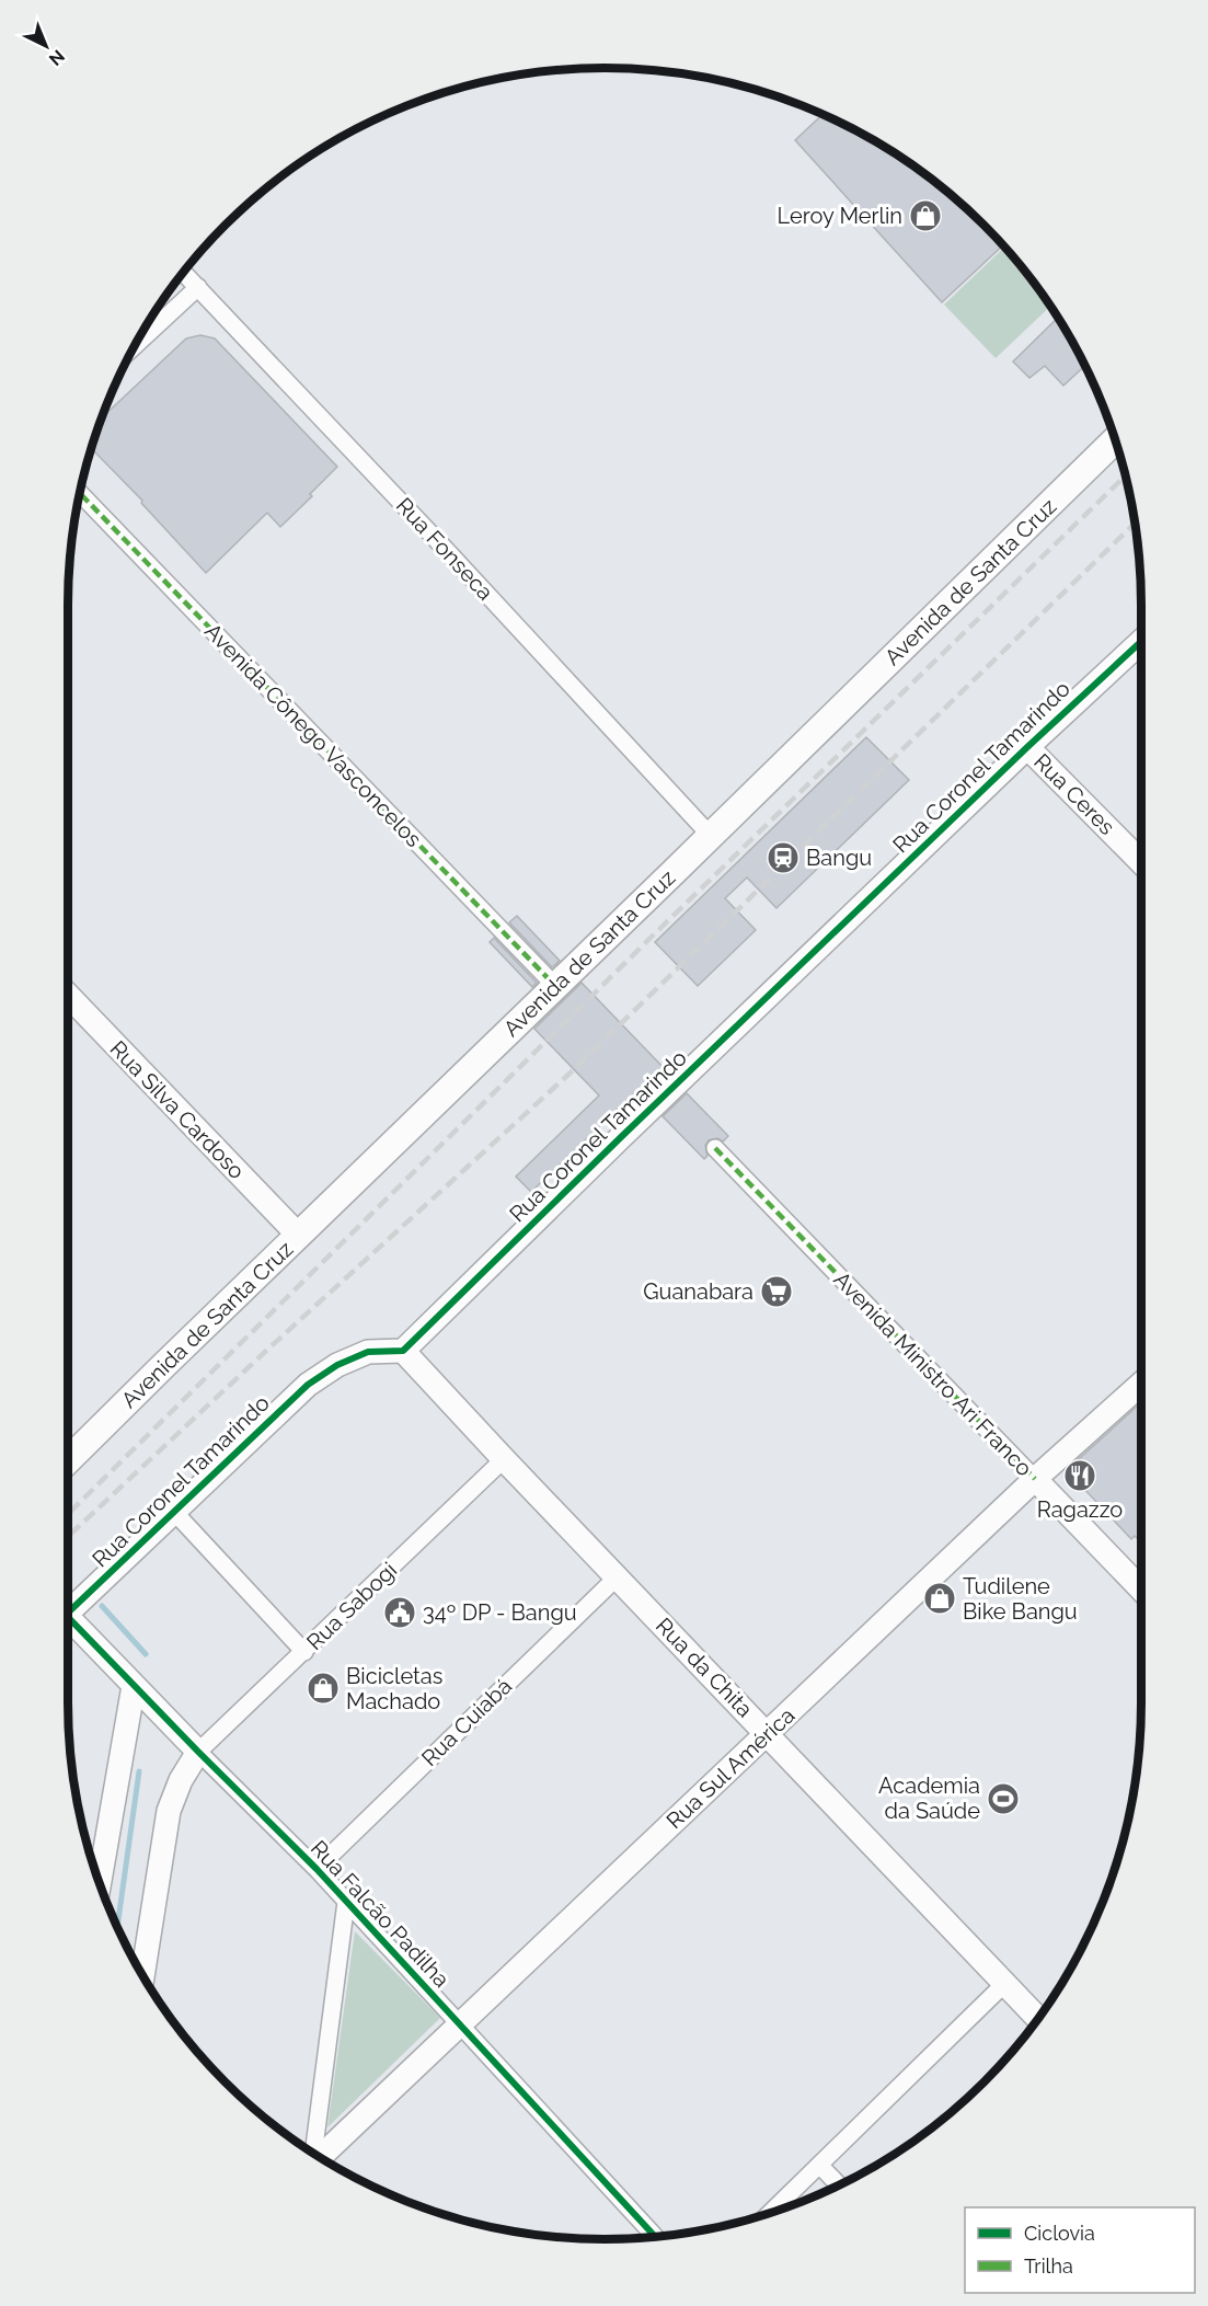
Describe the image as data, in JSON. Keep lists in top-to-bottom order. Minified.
{"streets":{"main road":["Avenida de Santa Cruz","Rua Coronel Tamarindo","Rua Ceres","Rua Silva Cardoso","Avenida Ministro Ari Franco","Rua da Chita","Rua Sul América","Rua Falcão Padilha"],"street":["Rua Fonseca","Avenida Cônego Vasconcelos","Rua Sabogi","Rua Cuiabá"]},"crossings":[["Rua Fonseca","Avenida de Santa Cruz"],["Avenida de Santa Cruz","Avenida Cônego Vasconcelos"],["Avenida de Santa Cruz","Rua Silva Cardoso"],["Rua Coronel Tamarindo","Rua Ceres"],["Rua Coronel Tamarindo","Rua da Chita"],["Avenida Ministro Ari Franco","Rua Sul América"],["Rua Sabogi","Rua da Chita"],["Rua Sabogi","Rua Falcão Padilha"],["Rua da Chita","Rua Cuiabá"],["Rua da Chita","Rua Sul América"],["Rua Cuiabá","Rua Falcão Padilha"],["Rua Sul América","Rua Falcão Padilha"]],"places":{"shop":["Leroy Merlin","Tudilene Bike Bangu","Bicicletas Machado"],"station":["Bangu"],"supermarket":["Guanabara"],"restaurant":["Ragazzo"],"public building":["34º DP - Bangu"],"sports":["Academia da Saúde"]},"legend":["Ciclovia","Trilha"],"north":"bottom right"}
